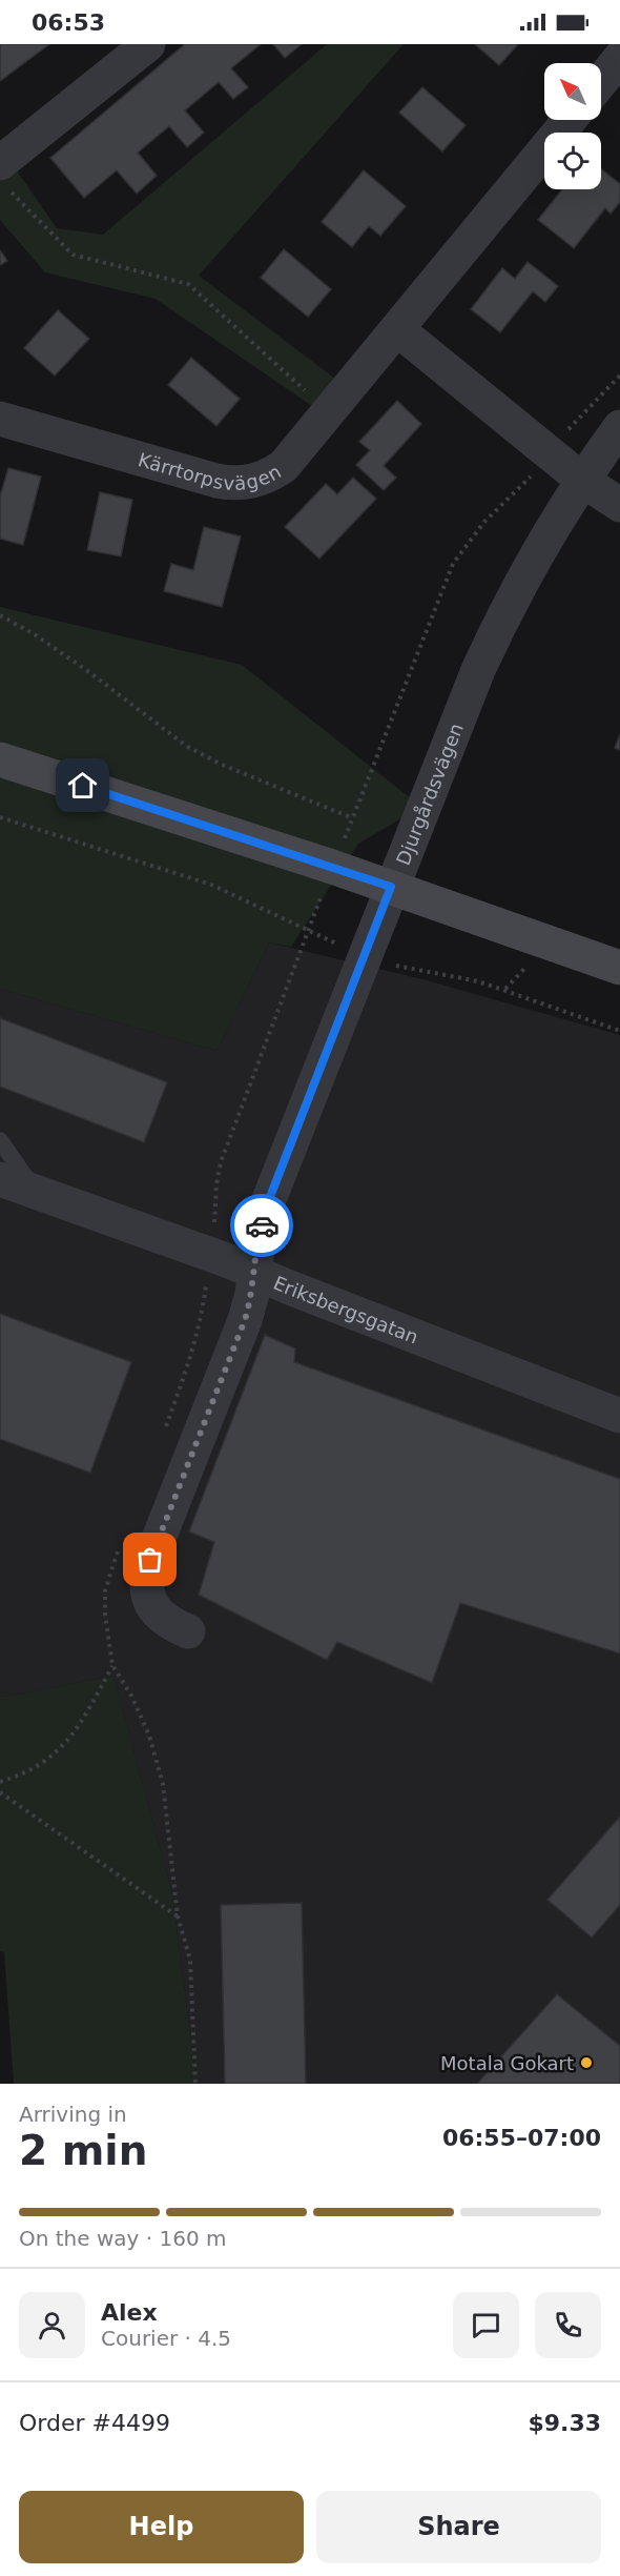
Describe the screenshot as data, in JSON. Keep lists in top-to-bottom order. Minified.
{"streets":{"street":["Kärrtorpsvägen","Djurgårdsvägen","Eriksbergsgatan"]},"crossings":[["Djurgårdsvägen","Eriksbergsgatan"]],"places":["Motala Gokart"],"north":"top left","page":{"status":"06:53","heading":["2 min","Arriving in","06:55–07:00"],"panel":["Alex","Courier · 4.5","Order #4499","$9.33"],"bar":"On the way · 160 m","buttons":["Help","Share"]}}
